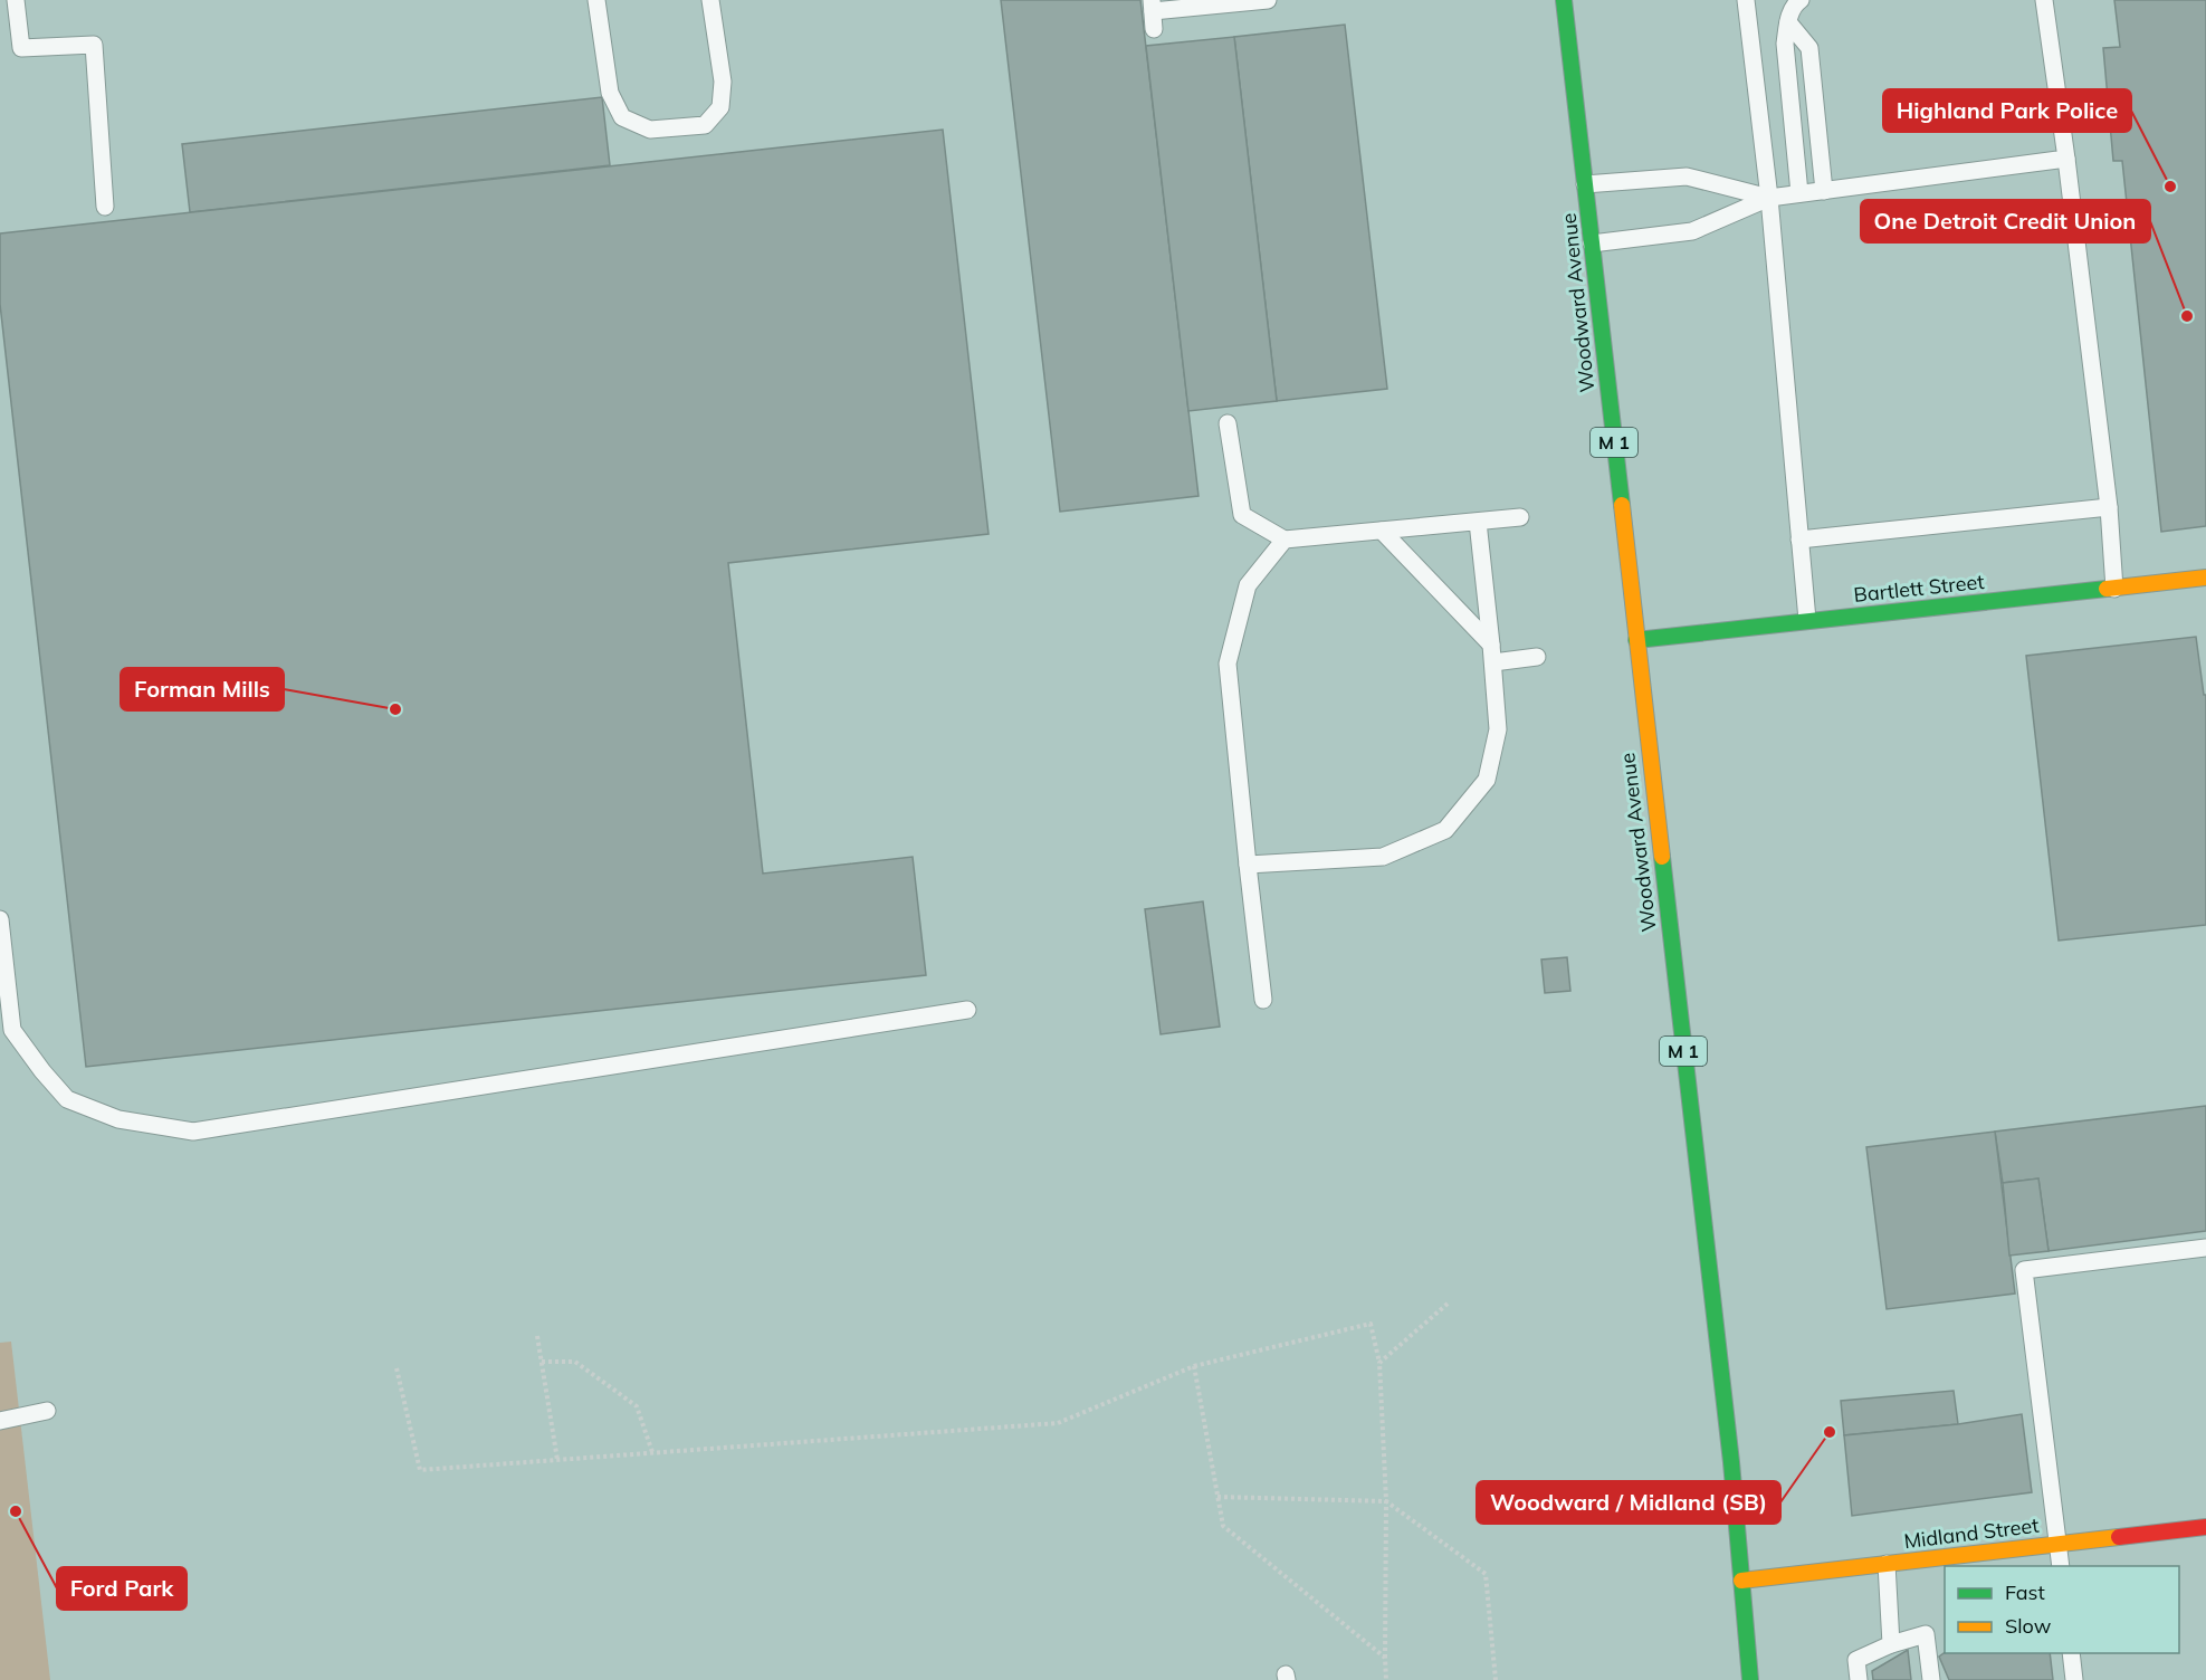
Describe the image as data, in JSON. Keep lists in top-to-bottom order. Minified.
{"streets":{"main road":["Woodward Avenue","M 1","Bartlett Street","Midland Street"]},"crossings":[["Woodward Avenue","Bartlett Street"],["Woodward Avenue","Midland Street"]],"places":["Highland Park Police","One Detroit Credit Union","Forman Mills","Woodward / Midland (SB)","Ford Park"],"legend":["Fast","Slow"]}
